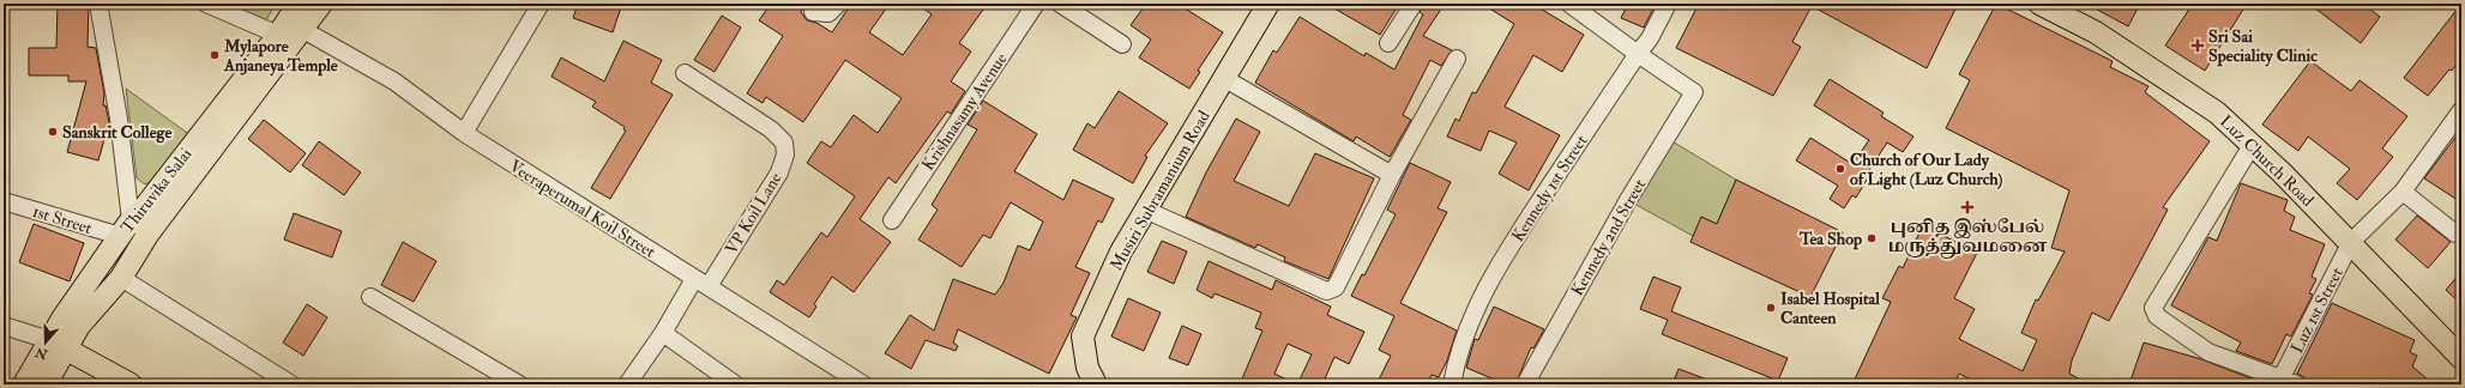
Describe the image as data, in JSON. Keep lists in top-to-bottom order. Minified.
{"streets":{"main road":["Luz Church Road","Thiruvika Salai","Musiri Subramanium Road"],"street":["Krishnasamy Avenue","Kennedy 1st Street","Veeraperumal Koil Street","VP Koil Lane","1st Street","Kennedy 2nd Street","Luz 1st Street"]},"crossings":[["Luz Church Road","Luz 1st Street"],["Kennedy 1st Street","Kennedy 2nd Street"],["Thiruvika Salai","1st Street"],["Veeraperumal Koil Street","VP Koil Lane"]],"places":{"health":["Sri Sai Speciality Clinic","புனித இஸ்பேல் மருத்துவமனை"],"other":["Mylapore Anjaneya Temple","Sanskrit College","Church of Our Lady of Light (Luz Church)","Tea Shop","Isabel Hospital Canteen"]},"north":"bottom"}
